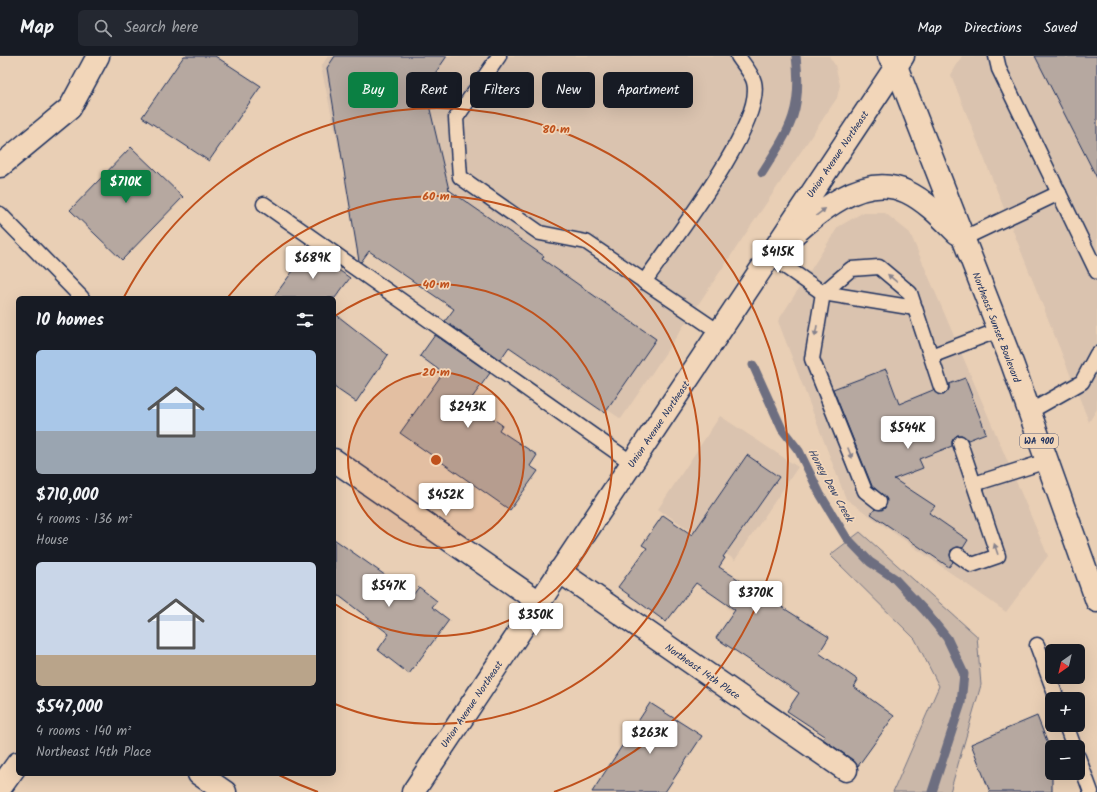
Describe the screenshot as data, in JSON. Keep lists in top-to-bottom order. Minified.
{"streets":{"street":["Union Avenue Northeast","Northeast Sunset Boulevard","WA 900","Northeast 14th Place"]},"crossings":[["Union Avenue Northeast","Northeast Sunset Boulevard"],["Union Avenue Northeast","Northeast 14th Place"]],"water":["Honey Dew Creek"],"north":"bottom left","page":{"header":"Map","search":"Search here","nav":["Map","Directions","Saved"],"chip":["Buy","Rent","Filters","New","Apartment"],"price":["$710K","$415K","$689K","$243K","$544K","$452K","$547K","$370K","$350K","$263K"],"heading":"10 homes","list":[{"name":"$710,000","note":"4 rooms · 136 m² · House"},{"name":"$547,000","note":"4 rooms · 140 m² · Northeast 14th Place"}],"map_buttons":["+","−"]},"rings":["80 m","60 m","40 m","20 m"]}
